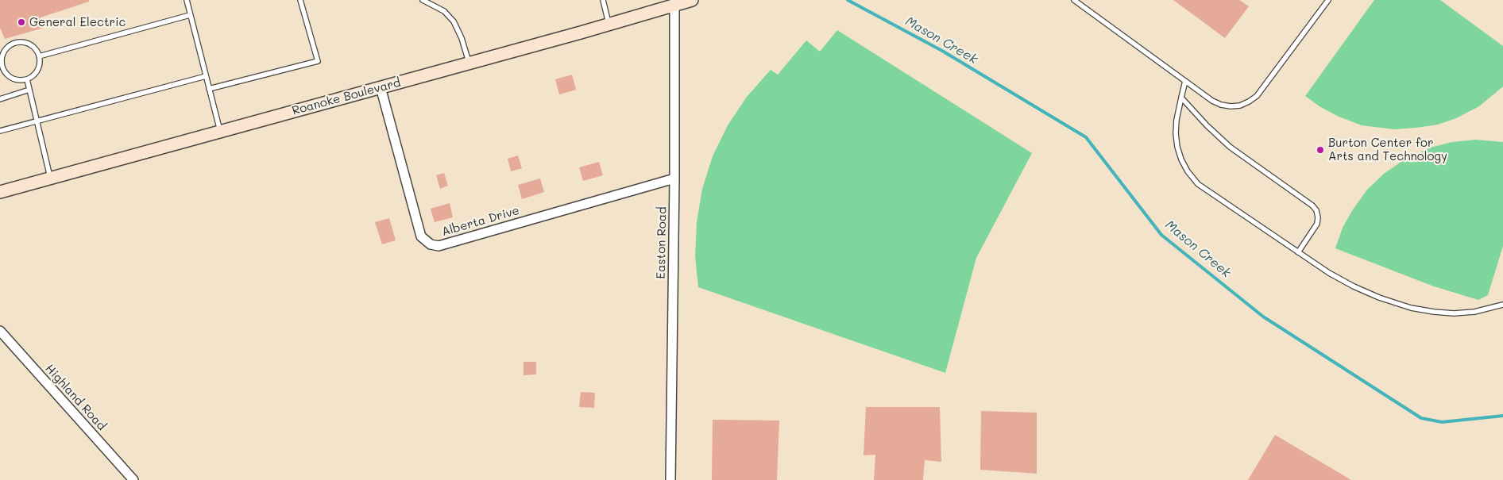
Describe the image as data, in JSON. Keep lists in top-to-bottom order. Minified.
{"streets":{"main road":["Roanoke Boulevard"],"street":["Alberta Drive","Easton Road","Highland Road"]},"crossings":[["Roanoke Boulevard","Alberta Drive"],["Roanoke Boulevard","Easton Road"],["Alberta Drive","Easton Road"]],"water":["Mason Creek"],"places":["General Electric","Burton Center for Arts and Technology"]}
